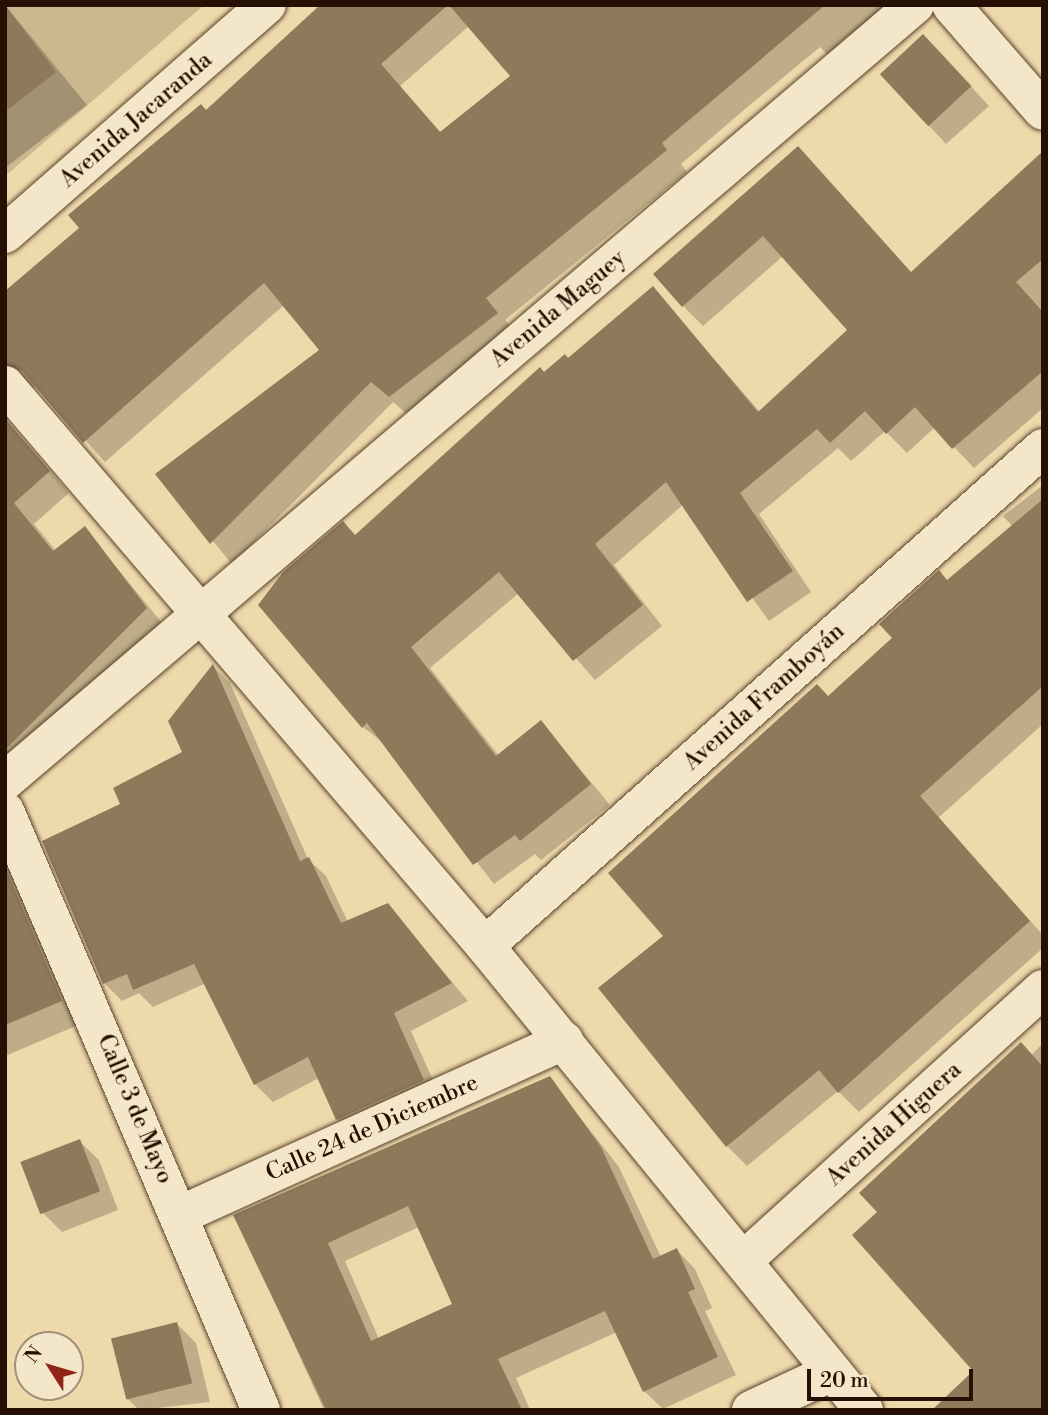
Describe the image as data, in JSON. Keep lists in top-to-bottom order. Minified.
{"streets":{"street":["Avenida Jacaranda","Avenida Maguey","Avenida Framboyán","Calle 3 de Mayo","Avenida Higuera","Calle 24 de Diciembre"]},"crossings":[["Calle 3 de Mayo","Calle 24 de Diciembre"]],"scale_bar":"20 m","north":"top left"}
